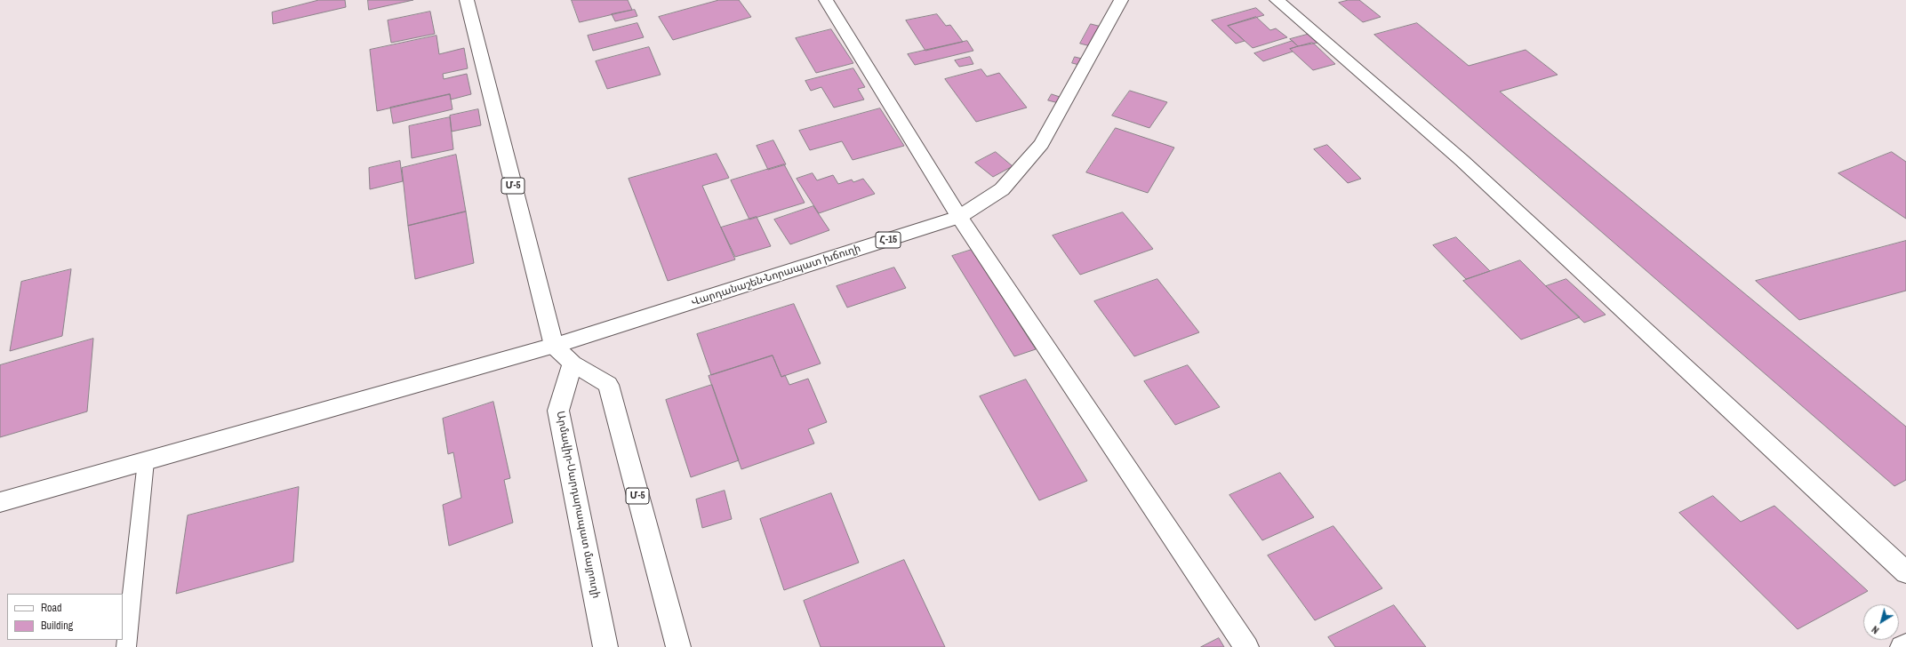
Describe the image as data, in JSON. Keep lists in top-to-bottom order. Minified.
{"streets":{"main road":["Մ-5","Հ-15","Վարդանաշեն-Նորապատ խճուղի","Արմավիր-Սարդարապատ մայրուղի"]},"crossings":[["Մ-5","Վարդանաշեն-Նորապատ խճուղի"],["Մ-5","Արմավիր-Սարդարապատ մայրուղի"]],"legend":["Road","Building"],"north":"bottom left"}
